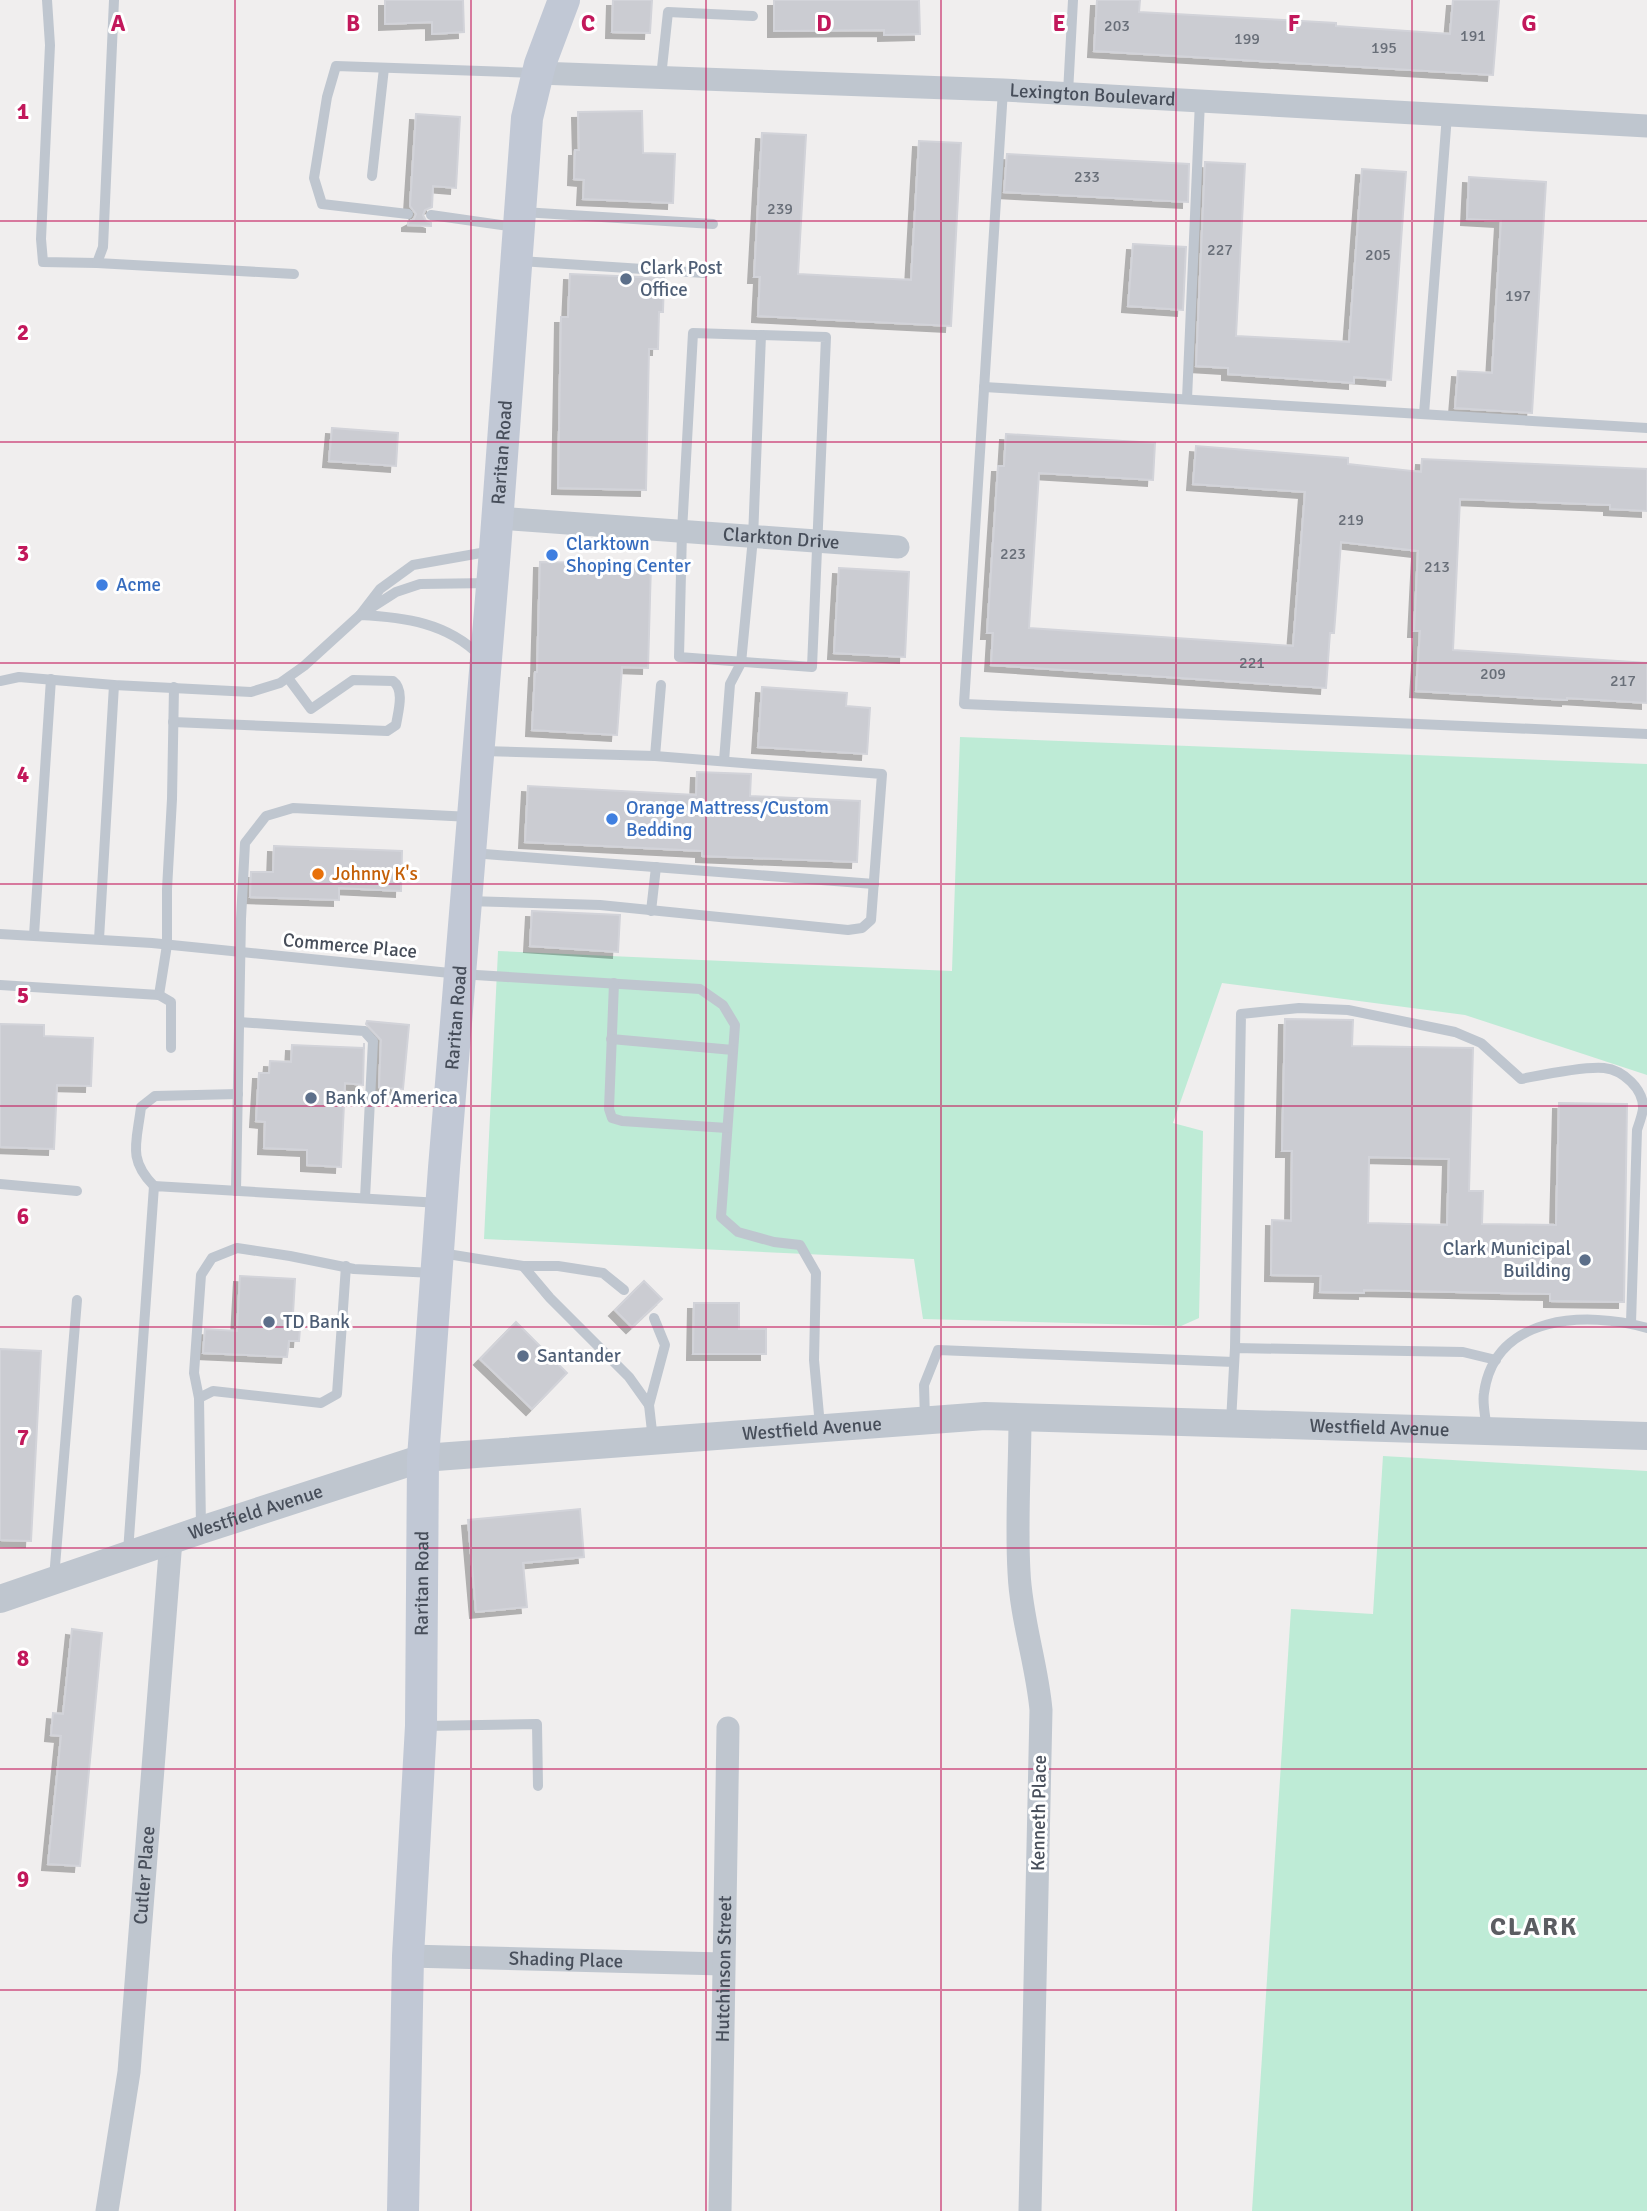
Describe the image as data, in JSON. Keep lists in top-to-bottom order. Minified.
{"streets":{"main road":["Raritan Road"],"street":["Lexington Boulevard","Clarkton Drive","Westfield Avenue","Kenneth Place","Cutler Place","Shading Place","Hutchinson Street"],"lane":["Commerce Place"]},"crossings":[["Lexington Boulevard","Raritan Road"],["Raritan Road","Clarkton Drive"],["Raritan Road","Commerce Place"],["Raritan Road","Westfield Avenue"],["Raritan Road","Shading Place"],["Commerce Place","Westfield Avenue"],["Westfield Avenue","Kenneth Place"],["Westfield Avenue","Cutler Place"],["Shading Place","Hutchinson Street"]],"districts":["CLARK"],"places":["Clark Post Office","Clarktown Shoping Center","Acme","Orange Mattress/Custom Bedding","Johnny K's","Bank of America","Clark Municipal Building","TD Bank","Santander"],"house_numbers":["203","191","199","195","233","239","227","205","197","219","223","213","221","209","217"],"grid":{"columns":["A","B","C","D","E","F","G"],"rows":["1","2","3","4","5","6","7","8","9"]}}
